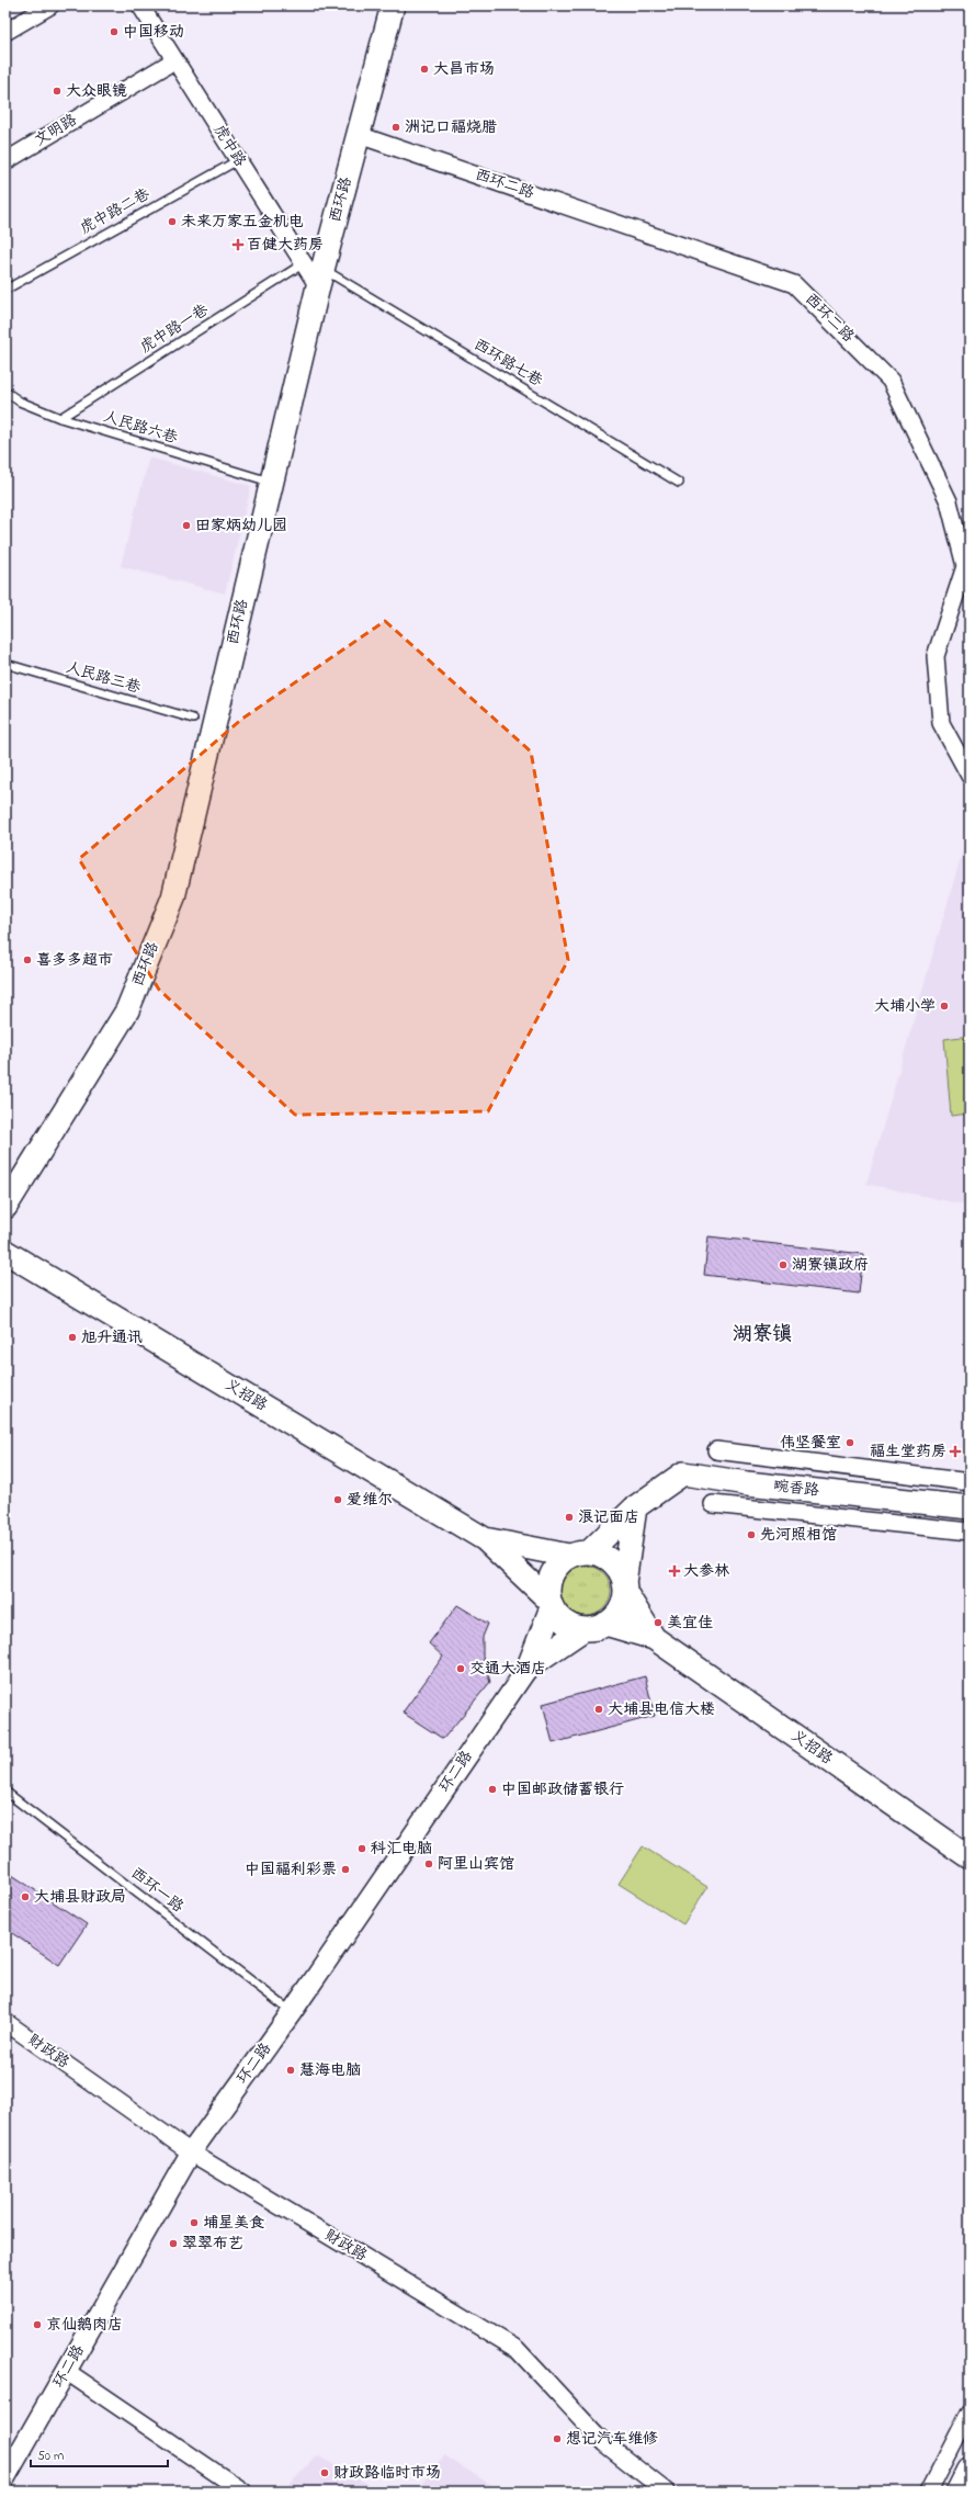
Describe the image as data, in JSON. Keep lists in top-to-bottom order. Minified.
{"streets":{"main road":["西环路","义招路","畹香路"],"street":["文明路","虎中路","西环二路","环二路","财政路"],"lane":["虎中路二巷","虎中路一巷","西环路七巷","人民路六巷","人民路三巷","西环一路"]},"crossings":[["文明路","虎中路"],["虎中路","西环路"],["虎中路","虎中路二巷"],["虎中路","虎中路一巷"],["虎中路","西环路七巷"],["西环二路","西环路"],["西环路","虎中路一巷"],["西环路","西环路七巷"],["西环路","人民路六巷"],["虎中路一巷","西环路七巷"],["虎中路一巷","人民路六巷"],["环二路","西环一路"],["环二路","财政路"]],"districts":["湖寮镇"],"places":{"other":["中国移动","大昌市场","大众眼镜","洲记口福烧腊","未来万家五金机电","田家炳幼儿园","喜多多超市","大埔小学","湖寮镇政府","旭升通讯","伟坚餐室","爱维尔","浪记面店","先河照相馆","美宜佳","交通大酒店","大埔县电信大楼","中国邮政储蓄银行","科汇电脑","阿里山宾馆","中国福利彩票","大埔县财政局","慧海电脑","埔星美食","翠翠布艺","京仙鹅肉店","想记汽车维修","财政路临时市场"],"health":["百健大药房","福生堂药房","大参林"]},"scale_bar":"50 m"}
